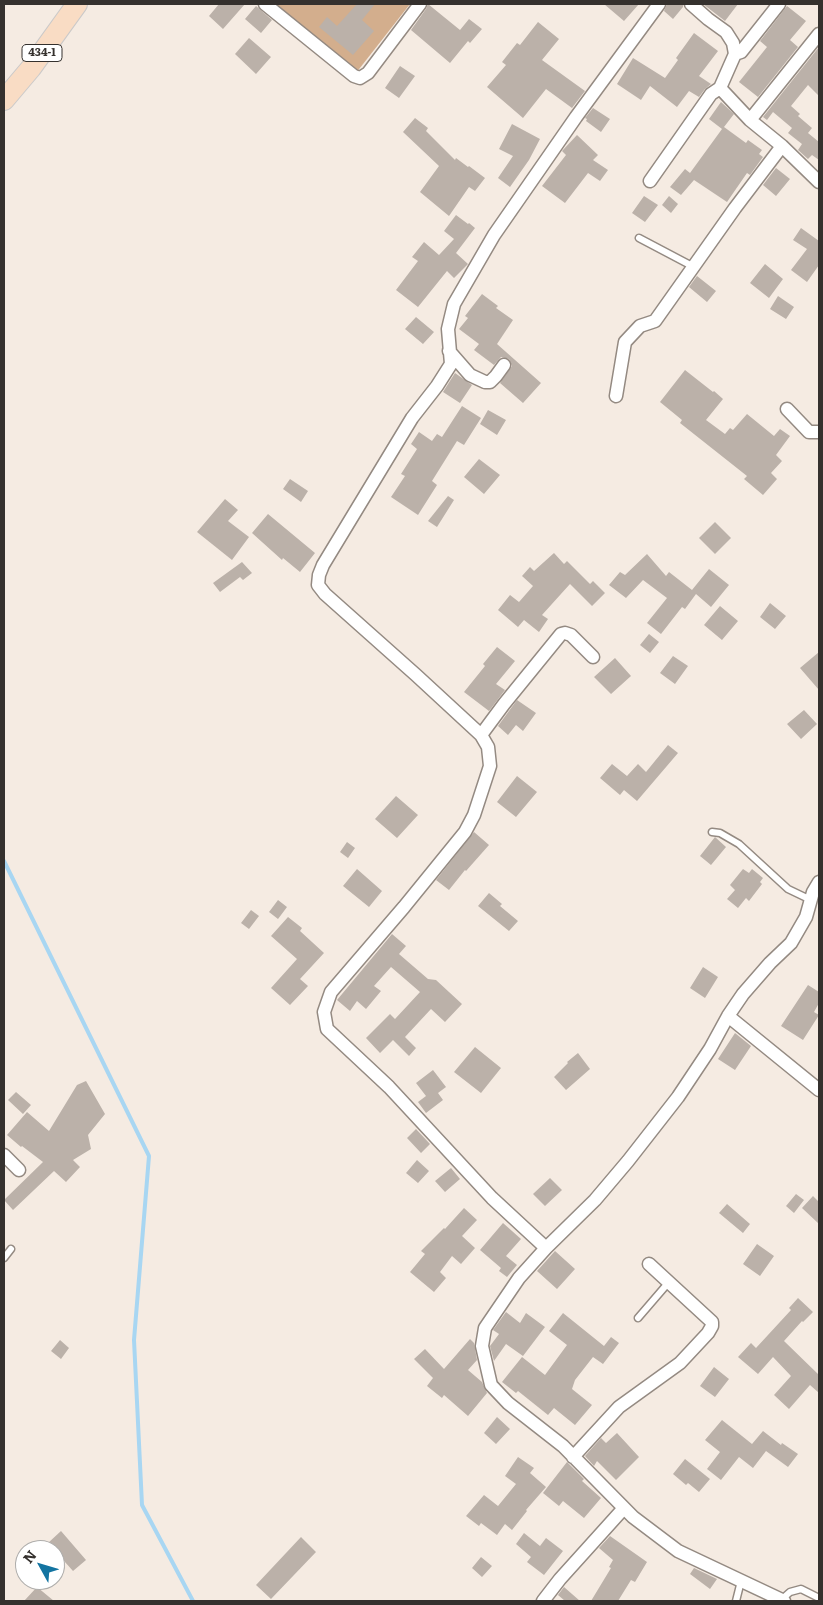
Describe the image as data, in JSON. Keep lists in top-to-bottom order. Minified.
{"streets":{"main road":["434-1"]},"north":"top left"}
